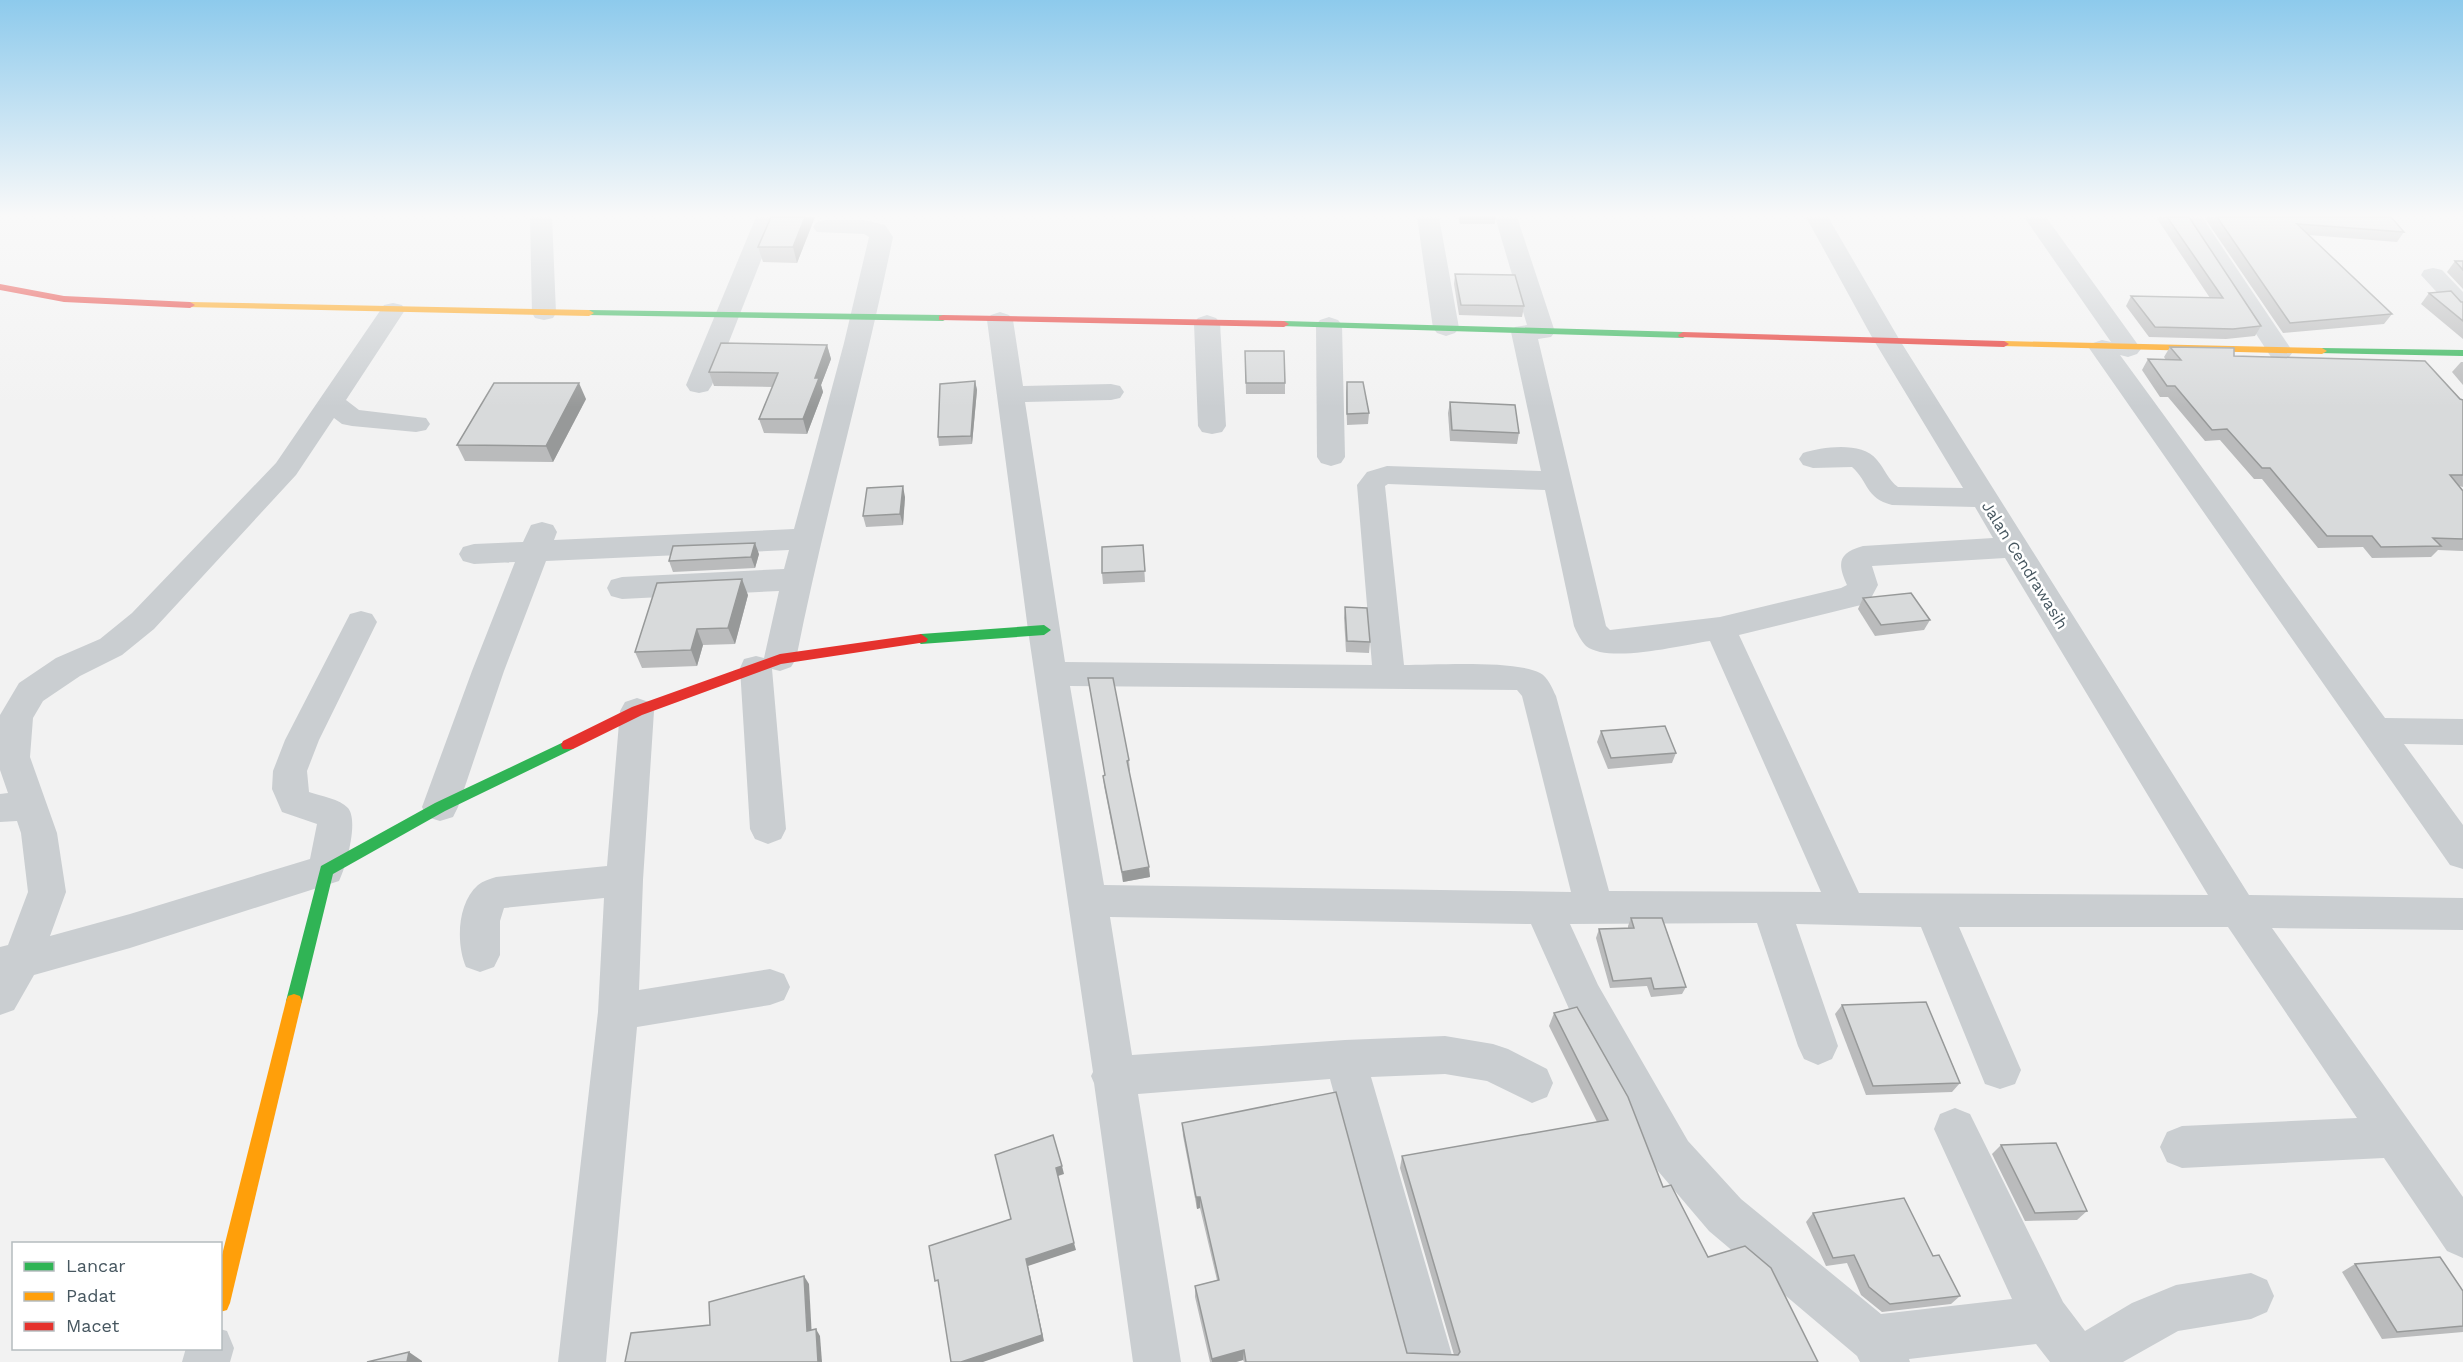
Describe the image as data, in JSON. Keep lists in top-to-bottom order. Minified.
{"streets":{"street":["Jalan Cendrawasih"]},"legend":["Lancar","Padat","Macet"]}
